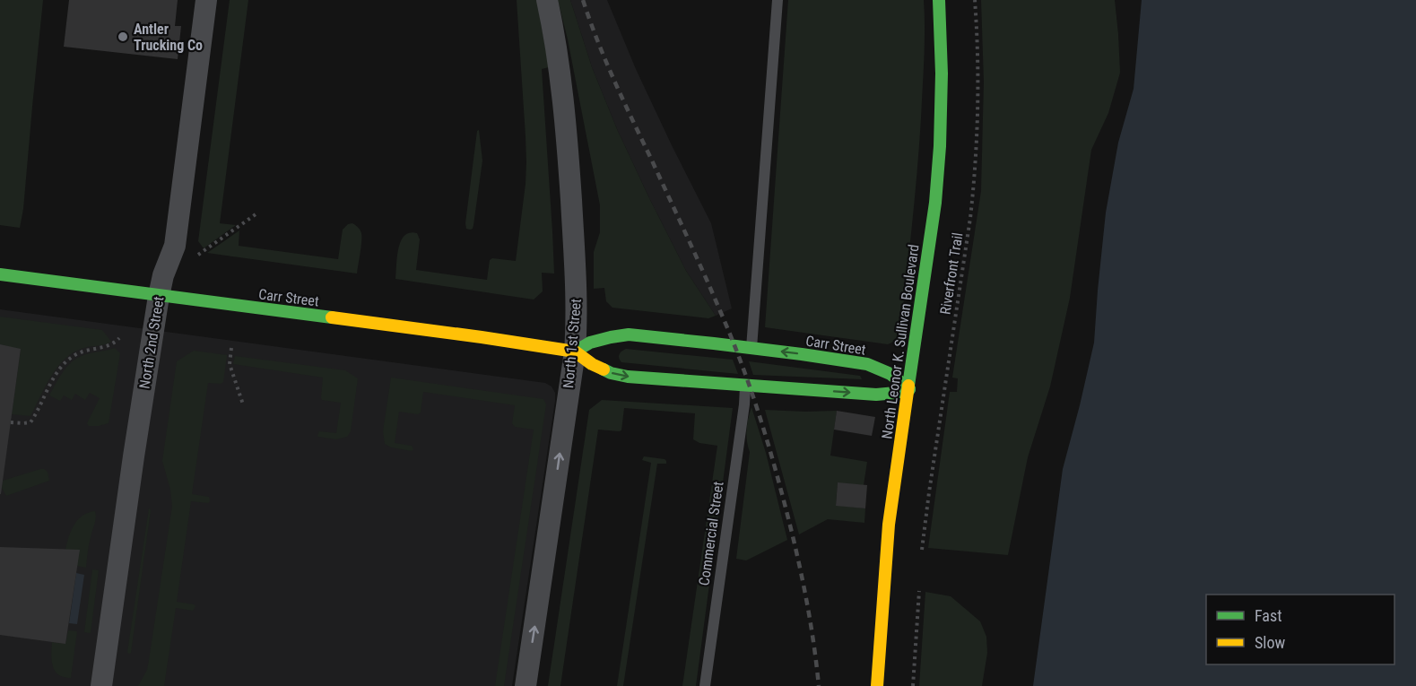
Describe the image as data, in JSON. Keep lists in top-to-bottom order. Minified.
{"streets":{"street":["Carr Street","North Leonor K. Sullivan Boulevard","North 2nd Street","North 1st Street"],"lane":["Commercial Street"],"path":["Riverfront Trail"]},"crossings":[["Carr Street","North Leonor K. Sullivan Boulevard"],["Carr Street","North 2nd Street"],["Carr Street","North 1st Street"],["Carr Street","Commercial Street"]],"one_way":["North 1st Street"],"places":["Antler Trucking Co"],"legend":["Fast","Slow"]}
